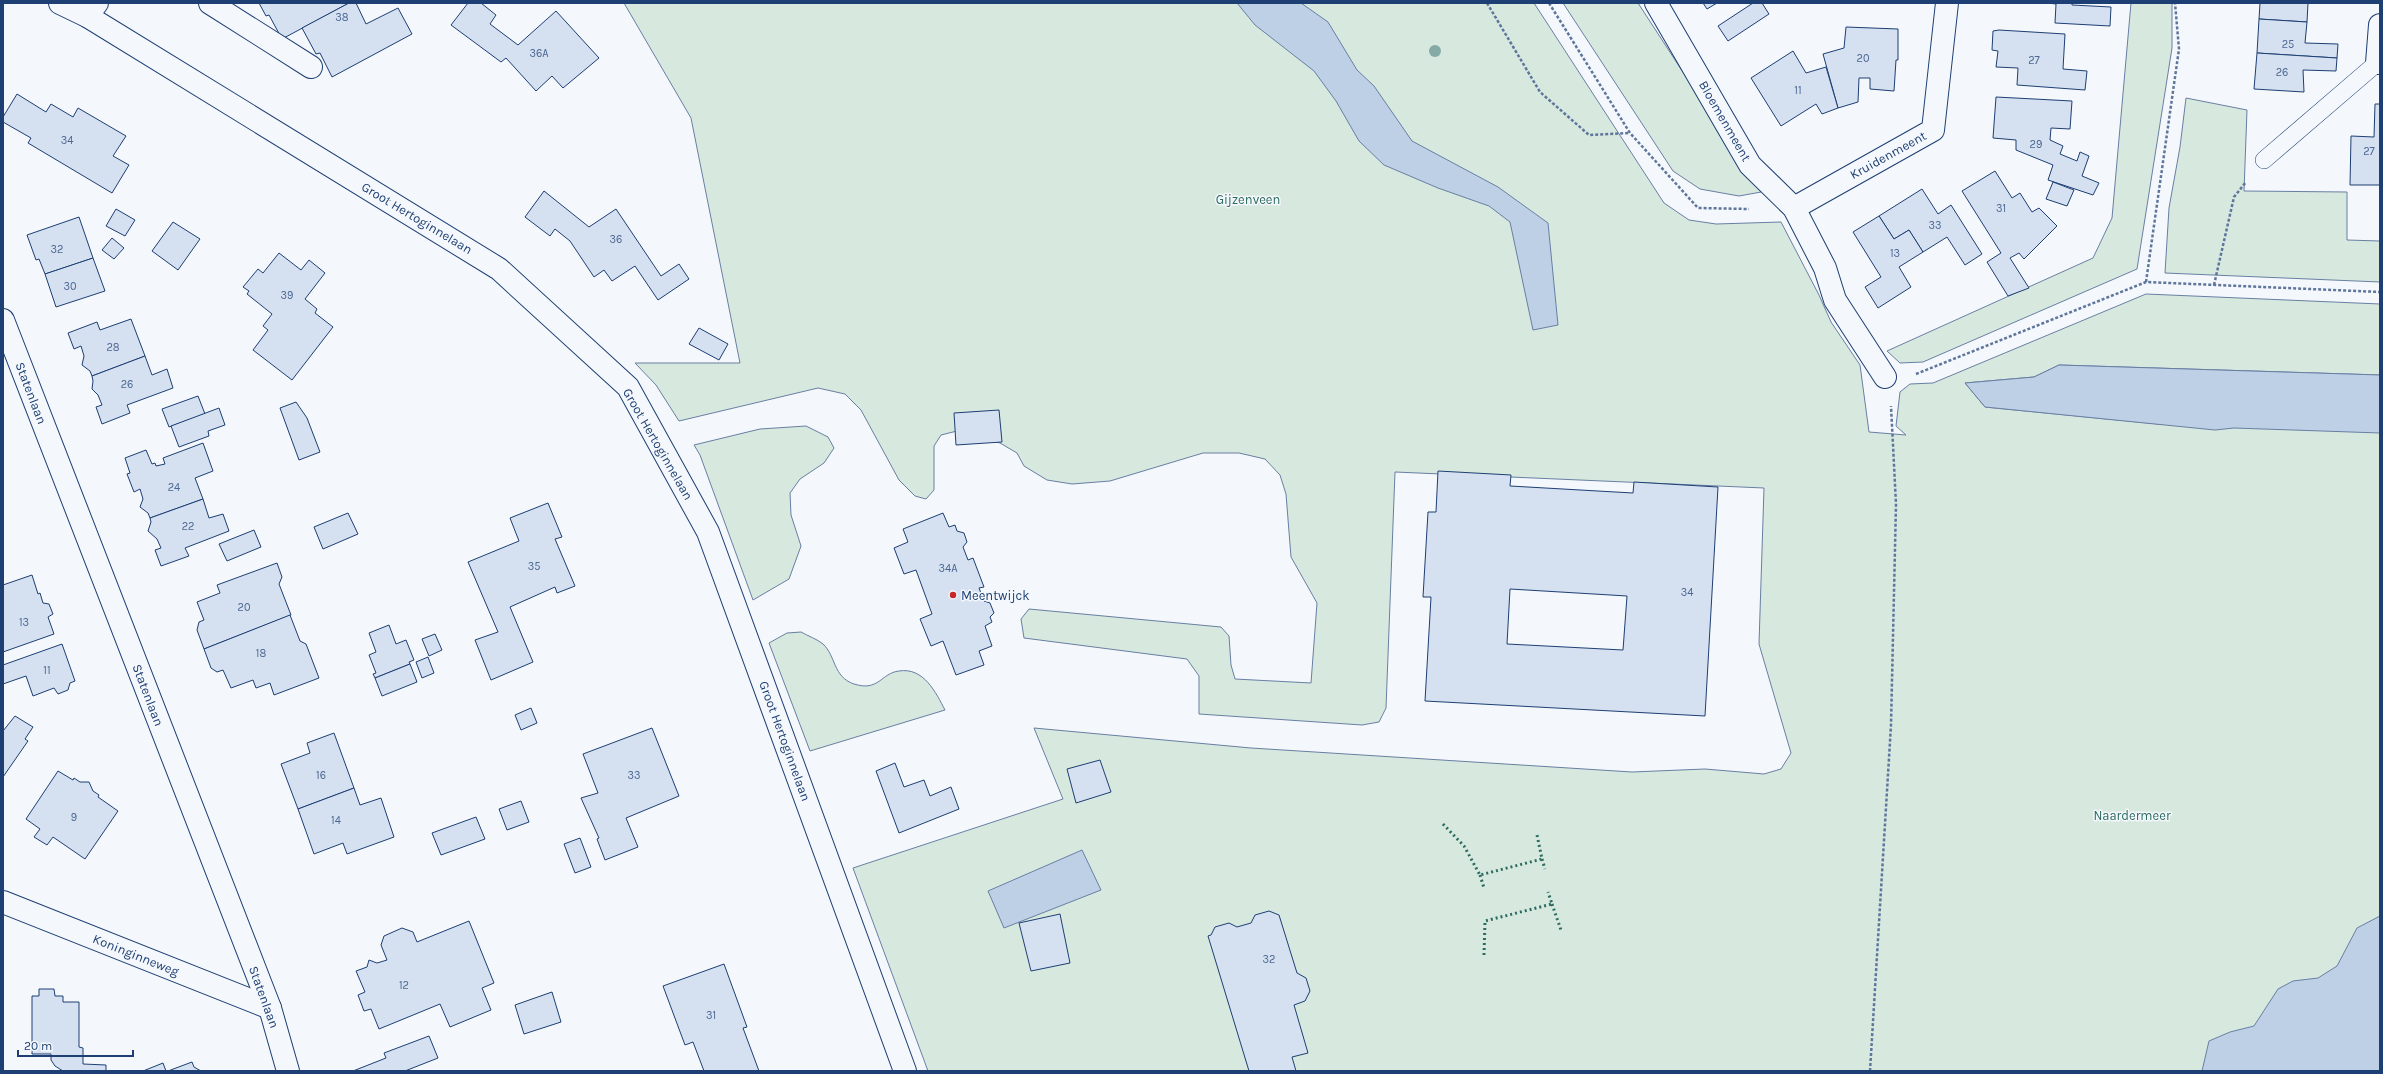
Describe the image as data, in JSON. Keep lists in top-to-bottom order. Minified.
{"streets":{"street":["Bloemenmeent","Kruidenmeent","Groot Hertoginnelaan","Statenlaan","Koninginneweg"]},"crossings":[["Bloemenmeent","Kruidenmeent"],["Statenlaan","Koninginneweg"]],"parks":["Gijzenveen","Naardermeer"],"places":["Meentwijck"],"house_numbers":["38","25","36A","20","27","26","11","34","29","27","31","33","36","32","13","30","39","28","26","24","22","35","34A","34","20","13","18","11","16","33","9","14","32","12","31"],"scale_bar":"20 m"}
